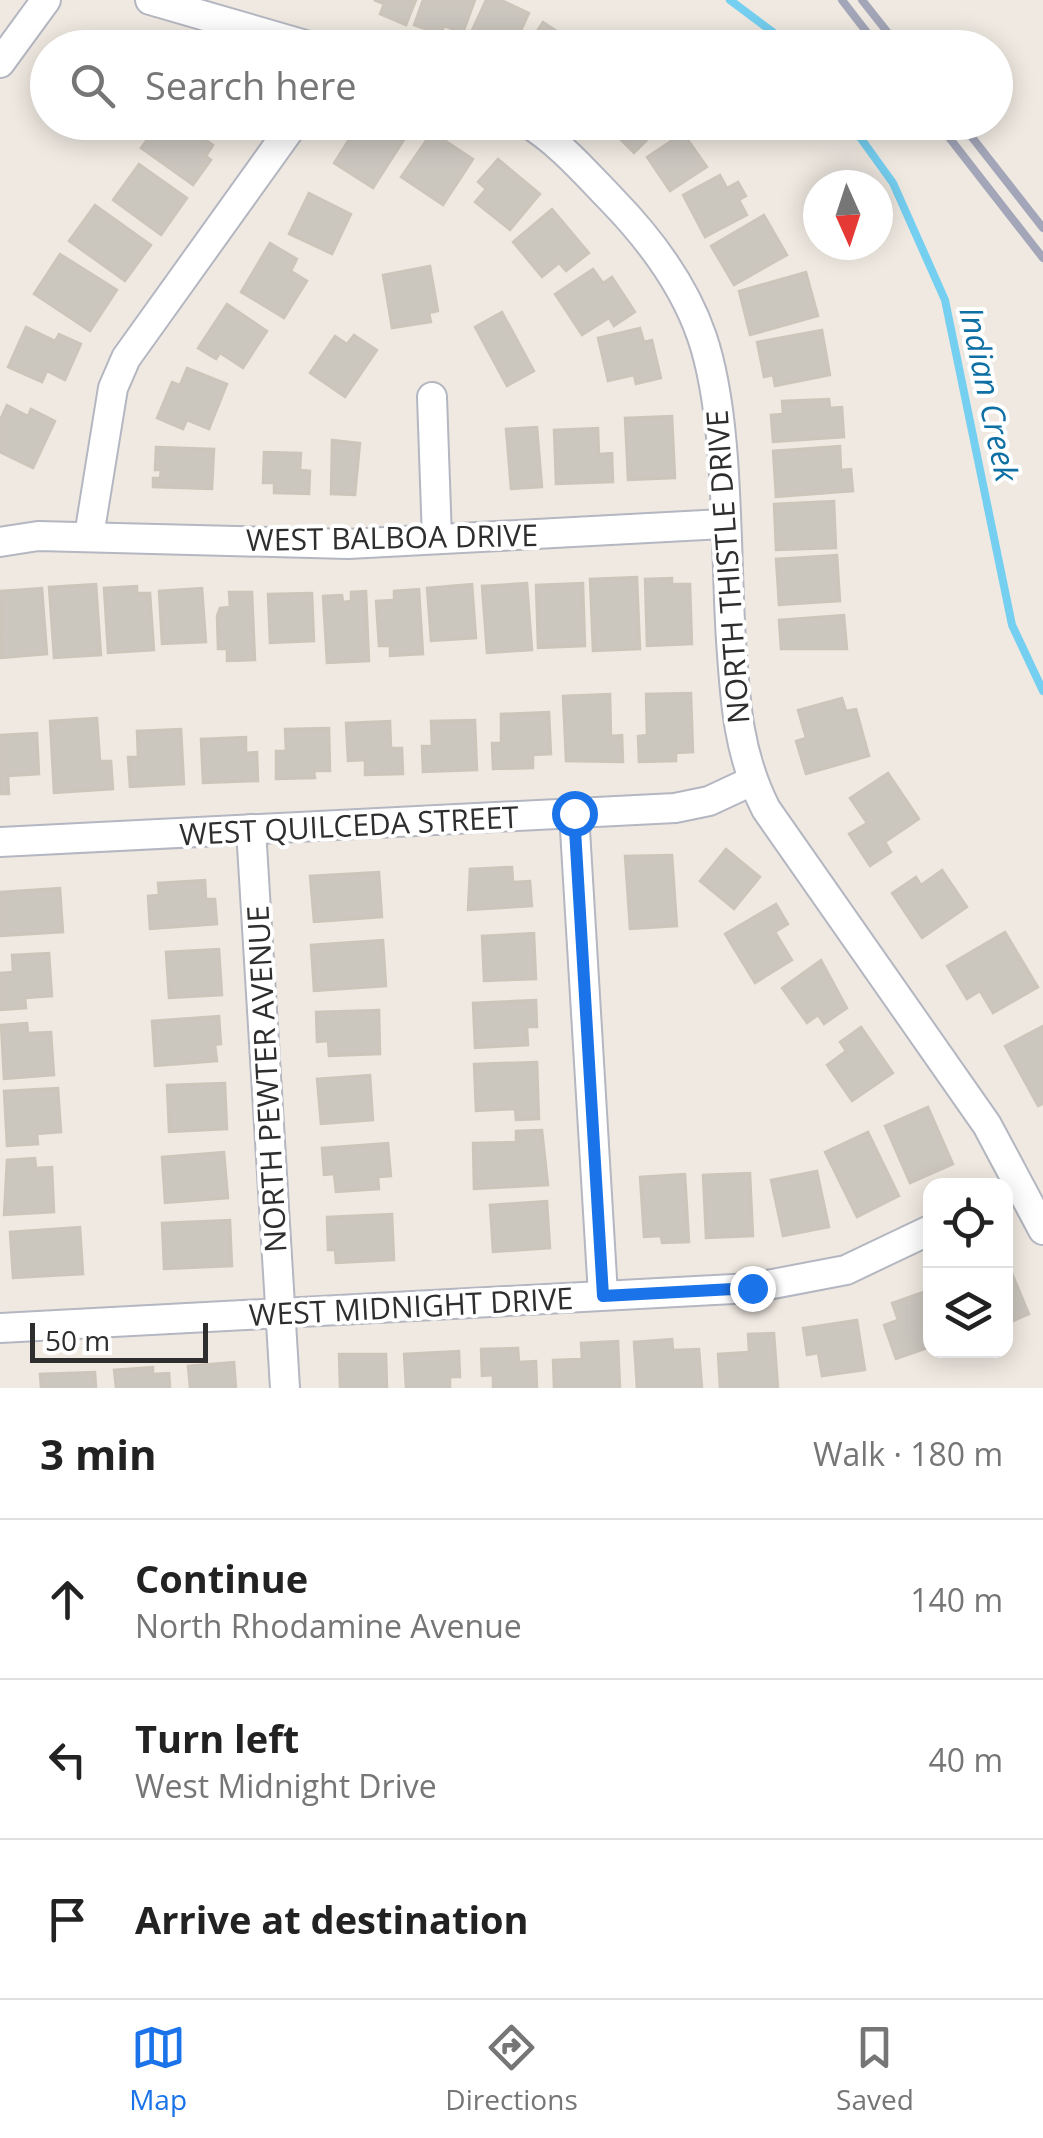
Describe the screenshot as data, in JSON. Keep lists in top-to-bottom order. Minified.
{"streets":{"street":["WEST BALBOA DRIVE","NORTH THISTLE DRIVE","WEST QUILCEDA STREET","NORTH PEWTER AVENUE","WEST MIDNIGHT DRIVE"]},"crossings":[["WEST BALBOA DRIVE","NORTH THISTLE DRIVE"],["NORTH THISTLE DRIVE","WEST QUILCEDA STREET"],["WEST QUILCEDA STREET","NORTH PEWTER AVENUE"],["NORTH PEWTER AVENUE","WEST MIDNIGHT DRIVE"]],"water":["Indian Creek"],"scale_bar":"50 m","north":"bottom","page":{"search":"Search here","scale":"50 m","heading":["3 min","Walk · 180 m"],"list":[["Continue","North Rhodamine Avenue","140 m"],["Turn left","West Midnight Drive","40 m"],"Arrive at destination"],"nav":["Map","Directions","Saved"]}}
